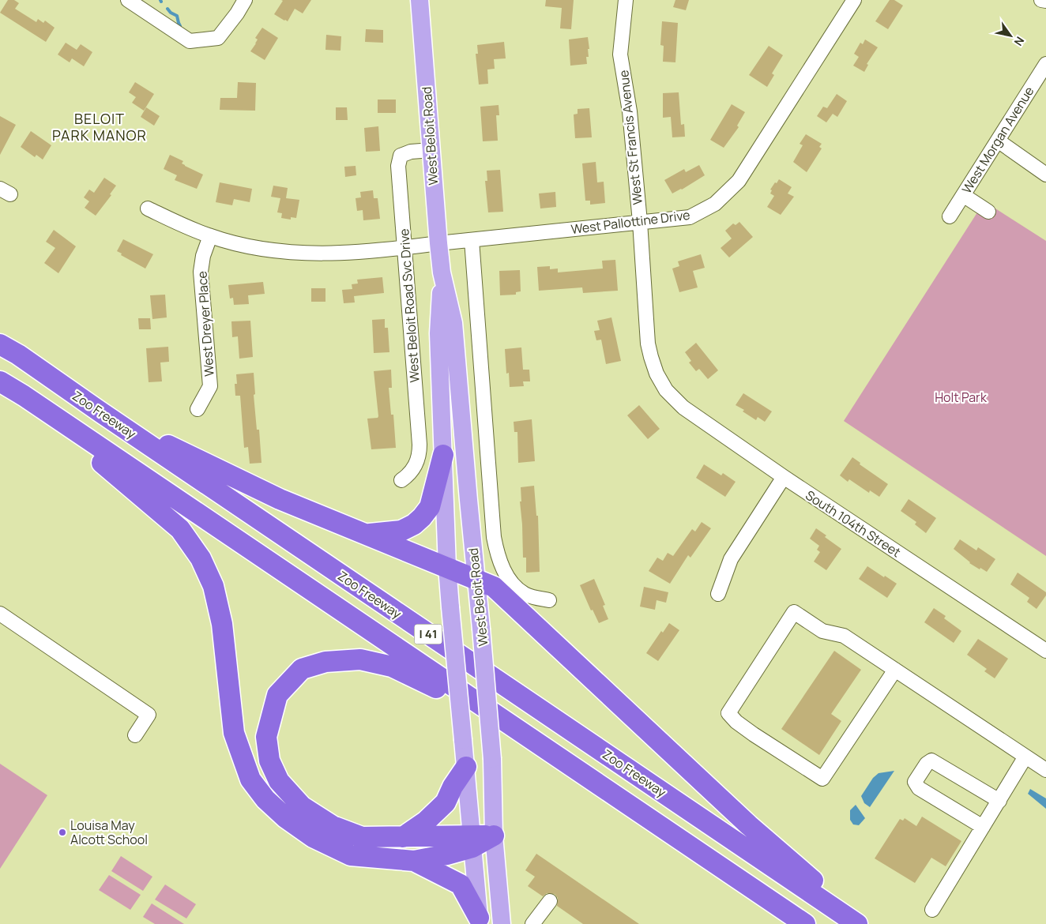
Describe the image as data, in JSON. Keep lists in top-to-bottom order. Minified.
{"streets":{"highway":["Zoo Freeway","I 41"],"main road":["West Beloit Road"],"street":["West St Francis Avenue","West Morgan Avenue","West Pallottine Drive","West Beloit Road Svc Drive","West Dreyer Place","South 104th Street"]},"crossings":[["West Beloit Road","West Pallottine Drive"],["West Beloit Road","West Beloit Road Svc Drive"],["West St Francis Avenue","West Pallottine Drive"],["West St Francis Avenue","South 104th Street"],["West Pallottine Drive","West Beloit Road Svc Drive"],["West Pallottine Drive","West Dreyer Place"]],"districts":["BELOIT PARK MANOR"],"parks":["Holt Park"],"places":["Louisa May Alcott School"],"north":"bottom right"}
